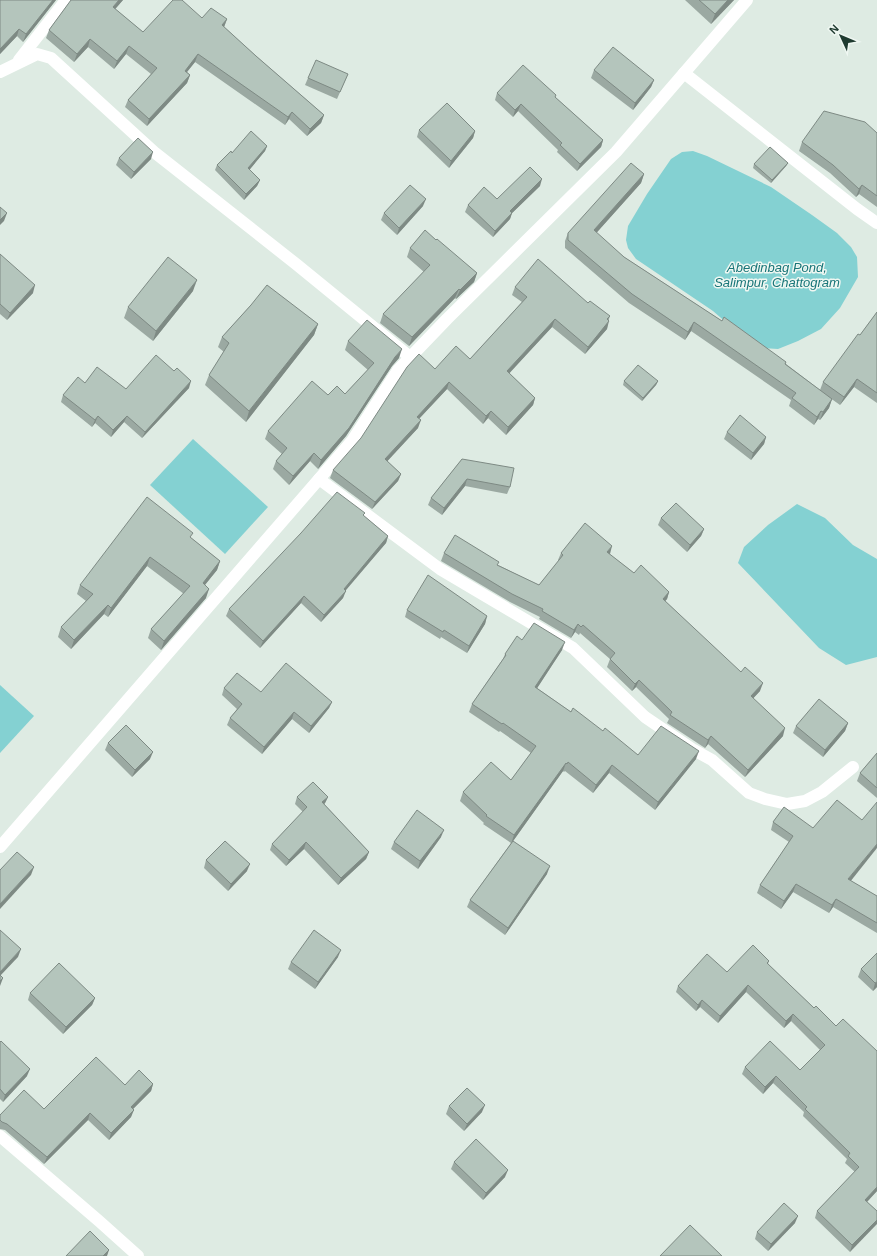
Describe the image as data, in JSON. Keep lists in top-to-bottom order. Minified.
{"water":["Abedinbag Pond, Salimpur, Chattogram"],"north":"top left"}
